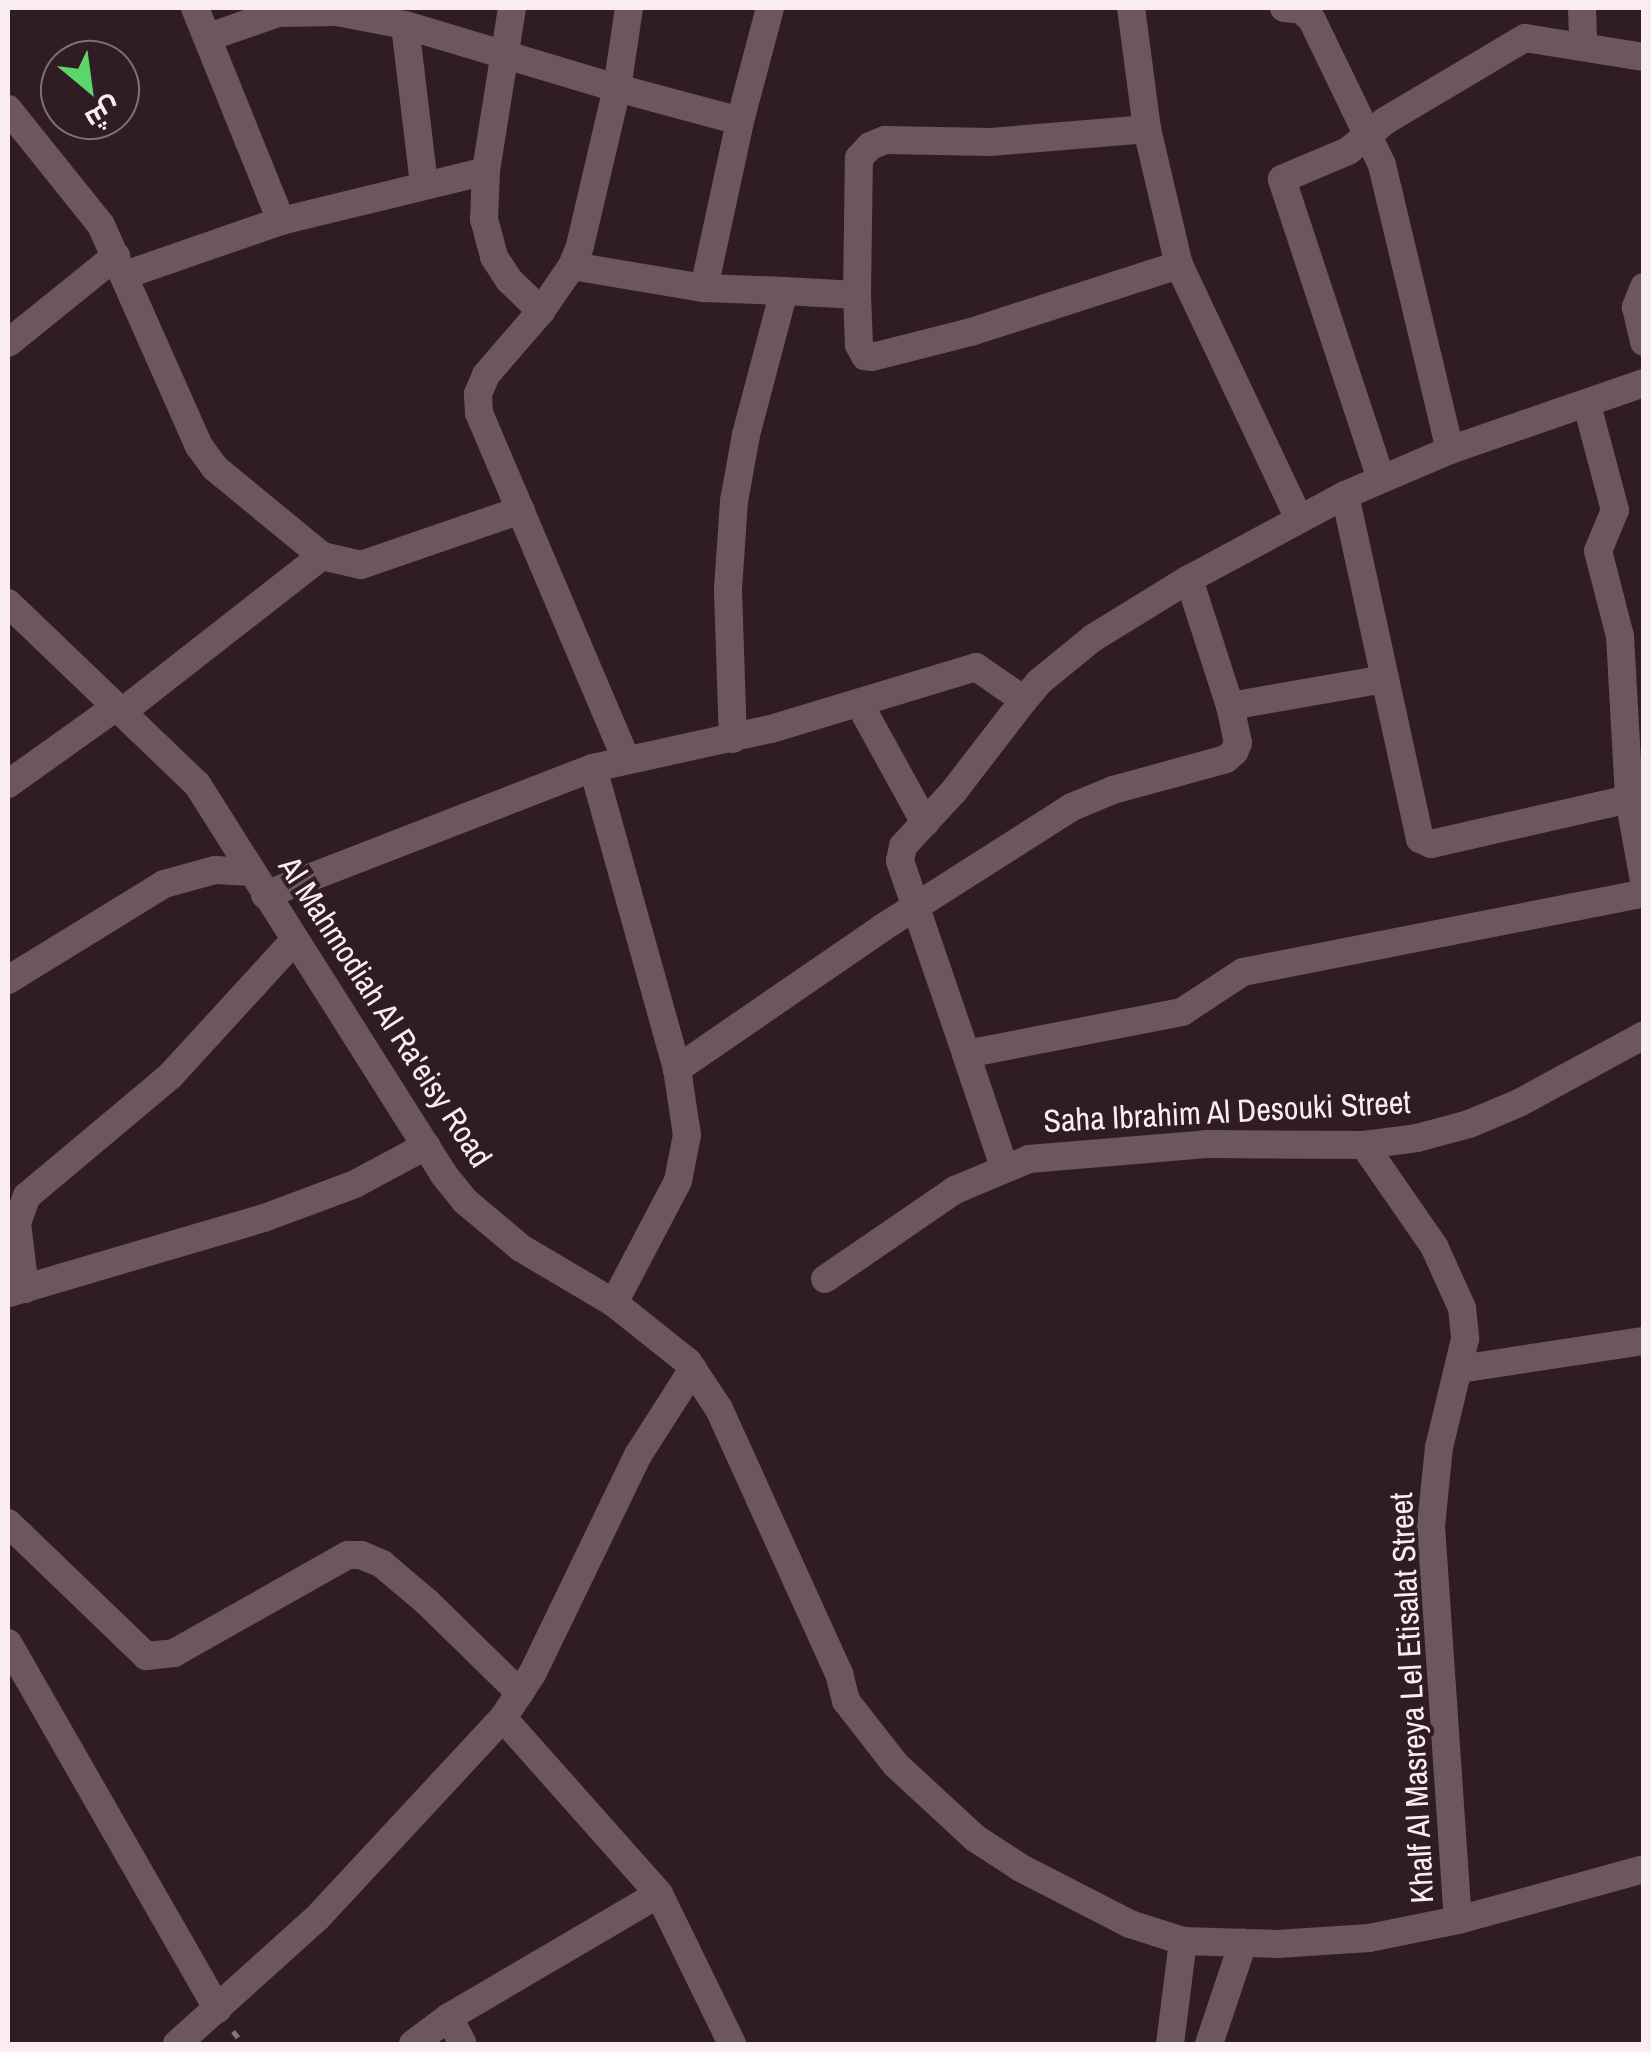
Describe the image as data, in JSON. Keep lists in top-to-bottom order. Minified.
{"streets":{"street":["Al Mahmodiah Al Ra'eisy Road","Saha Ibrahim Al Desouki Street","Khalf Al Masreya Lel Etisalat Street"]},"crossings":[["Al Mahmodiah Al Ra'eisy Road","Khalf Al Masreya Lel Etisalat Street"],["Saha Ibrahim Al Desouki Street","Khalf Al Masreya Lel Etisalat Street"]],"north":"bottom right"}
